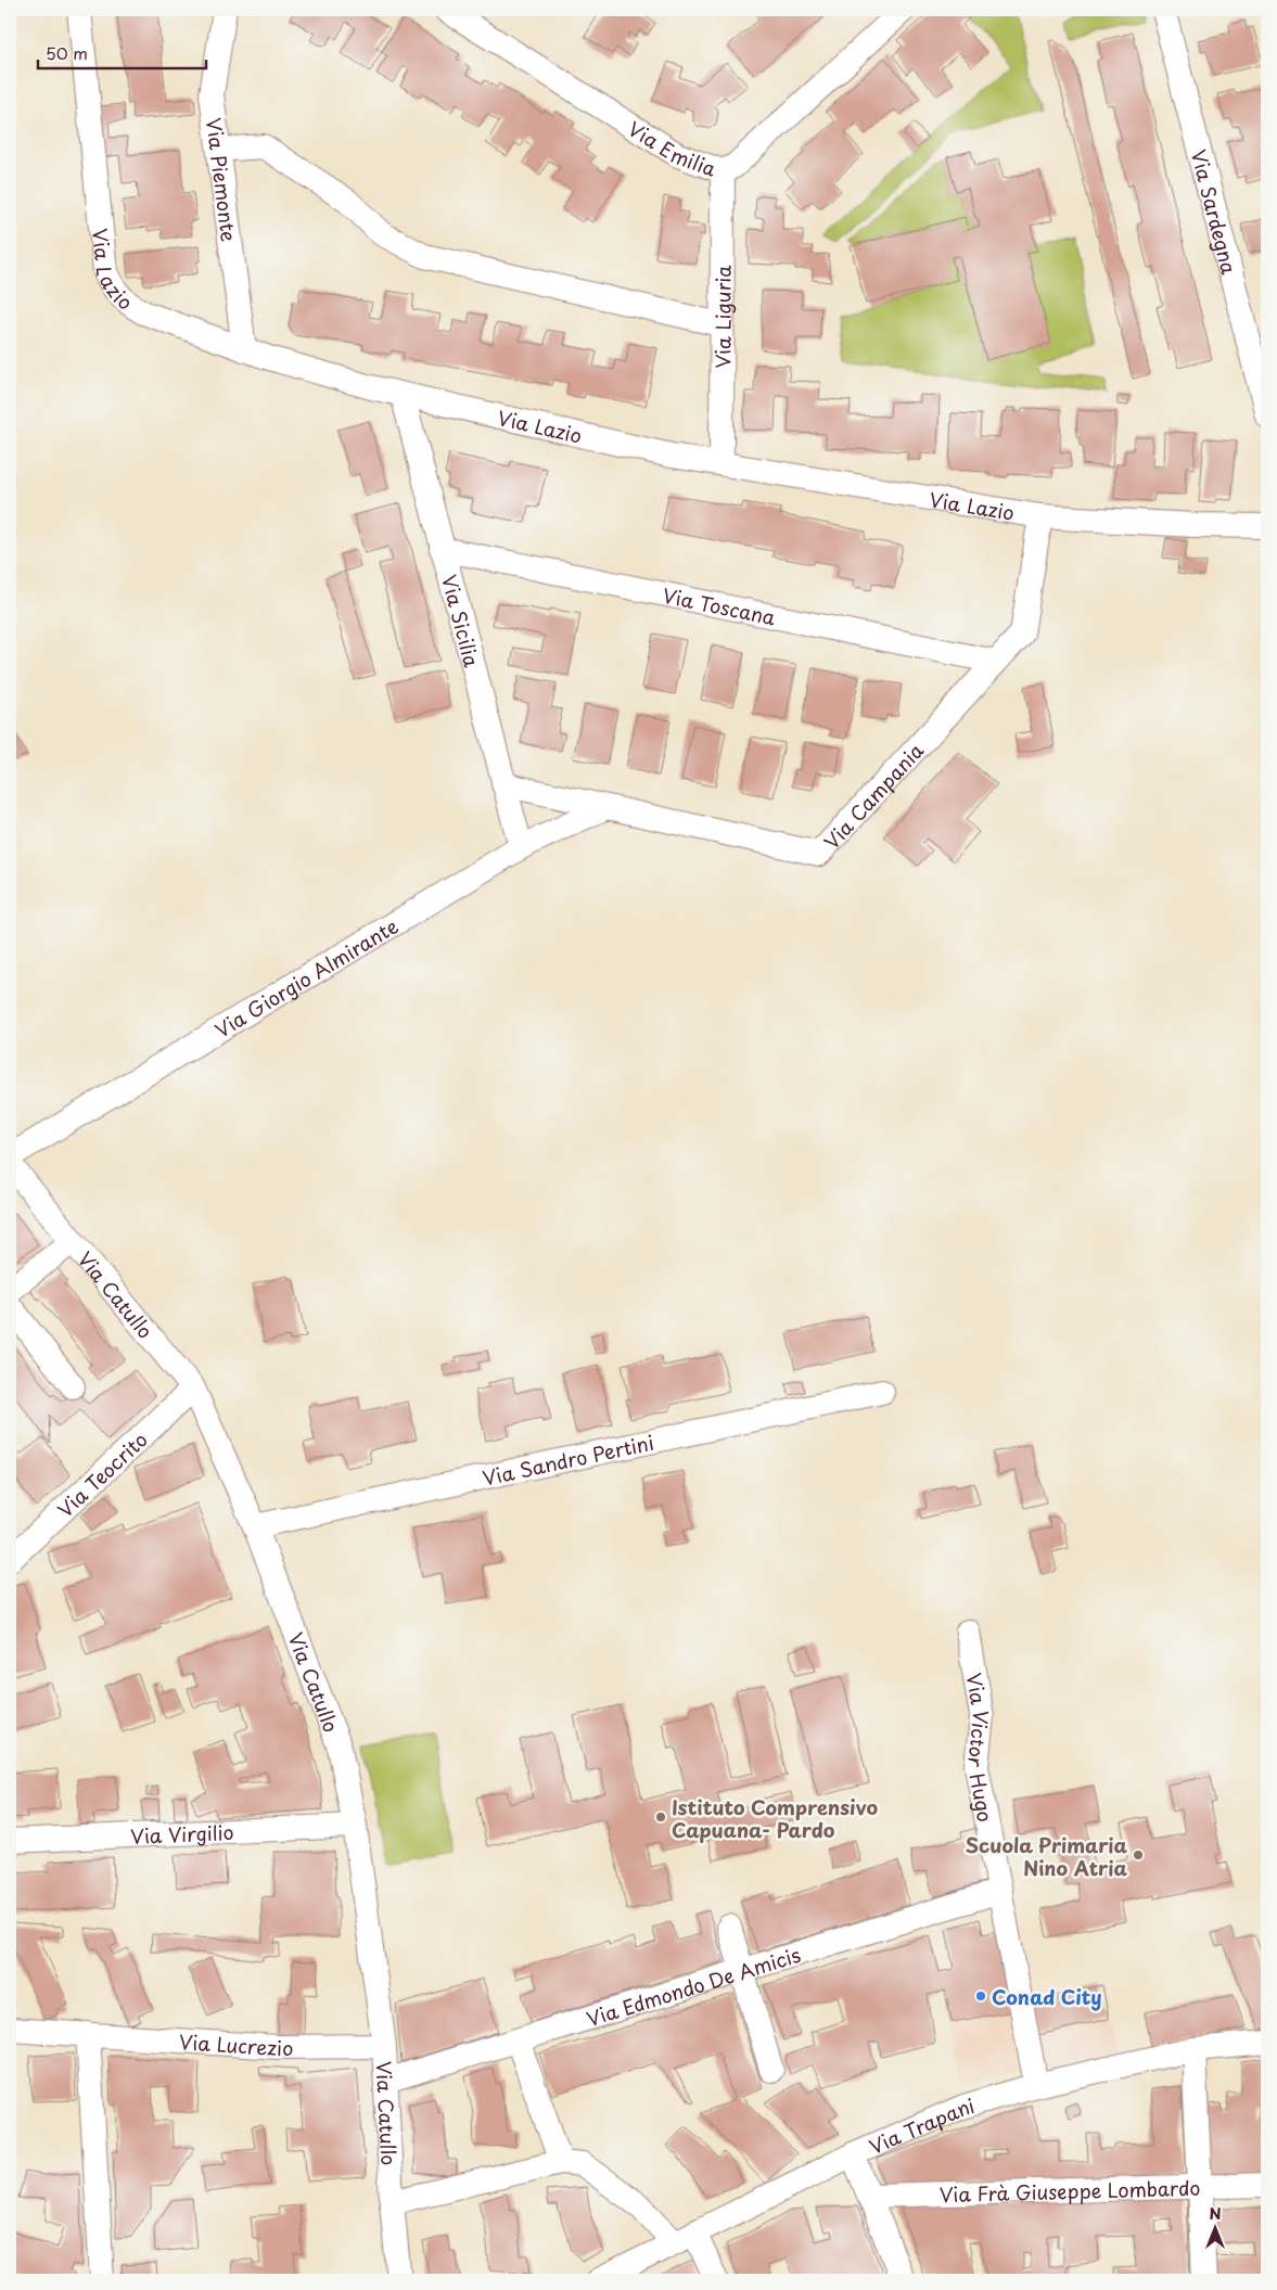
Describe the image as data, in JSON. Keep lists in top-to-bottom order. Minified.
{"streets":{"street":["Via Emilia","Via Piemonte","Via Sardegna","Via Lazio","Via Liguria","Via Toscana","Via Sicilia","Via Campania","Via Giorgio Almirante","Via Catullo","Via Sandro Pertini","Via Teocrito","Via Victor Hugo","Via Virgilio","Via Edmondo De Amicis","Via Lucrezio","Via Trapani","Via Frà Giuseppe Lombardo"]},"crossings":[["Via Emilia","Via Liguria"],["Via Piemonte","Via Lazio"],["Via Lazio","Via Liguria"],["Via Lazio","Via Sicilia"],["Via Lazio","Via Campania"],["Via Toscana","Via Sicilia"],["Via Toscana","Via Campania"],["Via Sicilia","Via Campania"],["Via Sicilia","Via Giorgio Almirante"],["Via Campania","Via Giorgio Almirante"],["Via Catullo","Via Sandro Pertini"],["Via Catullo","Via Teocrito"],["Via Catullo","Via Virgilio"],["Via Catullo","Via Edmondo De Amicis"],["Via Catullo","Via Lucrezio"],["Via Victor Hugo","Via Edmondo De Amicis"],["Via Victor Hugo","Via Trapani"]],"places":["Istituto Comprensivo Capuana- Pardo","Scuola Primaria Nino Atria","Conad City"],"scale_bar":"50 m","north":"top"}
